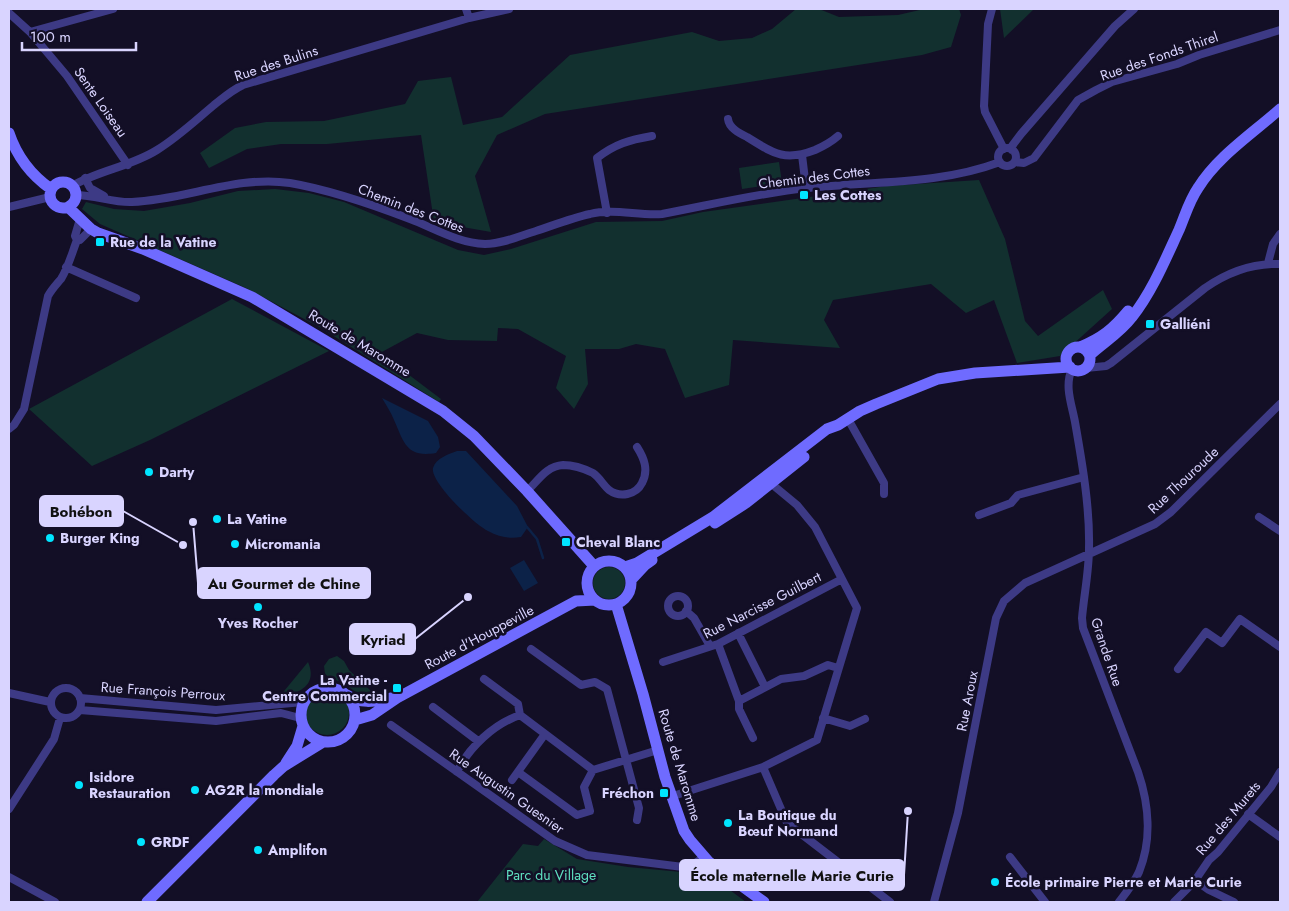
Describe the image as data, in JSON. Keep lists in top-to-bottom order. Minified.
{"streets":{"street":["Rue des Fonds Thirel","Rue des Bulins","Sente Loiseau","Chemin des Cottes","Route de Maromme","Rue Thouroude","Rue Narcisse Guilbert","Route d'Houppeville","Grande Rue","Rue François Perroux","Rue Aroux","Rue Augustin Guesnier","Rue des Murets"]},"crossings":[["Rue des Fonds Thirel","Chemin des Cottes"],["Rue des Bulins","Sente Loiseau"],["Rue des Bulins","Chemin des Cottes"],["Rue des Bulins","Route de Maromme"],["Chemin des Cottes","Route de Maromme"],["Route de Maromme","Route d'Houppeville"],["Route de Maromme","Rue Augustin Guesnier"],["Rue Thouroude","Grande Rue"],["Rue Thouroude","Rue Aroux"],["Route d'Houppeville","Rue François Perroux"],["Grande Rue","Rue Aroux"]],"parks":["Parc du Village"],"places":{"transit":["Les Cottes","Rue de la Vatine","Galliéni","Cheval Blanc","La Vatine - Centre Commercial","Fréchon"],"other":["Darty","La Vatine","Au Gourmet de Chine","Burger King","Micromania","Bohébon","Kyriad","Yves Rocher","Isidore Restauration","AG2R la mondiale","École maternelle Marie Curie","La Boutique du Bœuf Normand","GRDF","Amplifon","École primaire Pierre et Marie Curie"]},"scale_bar":"100 m"}
